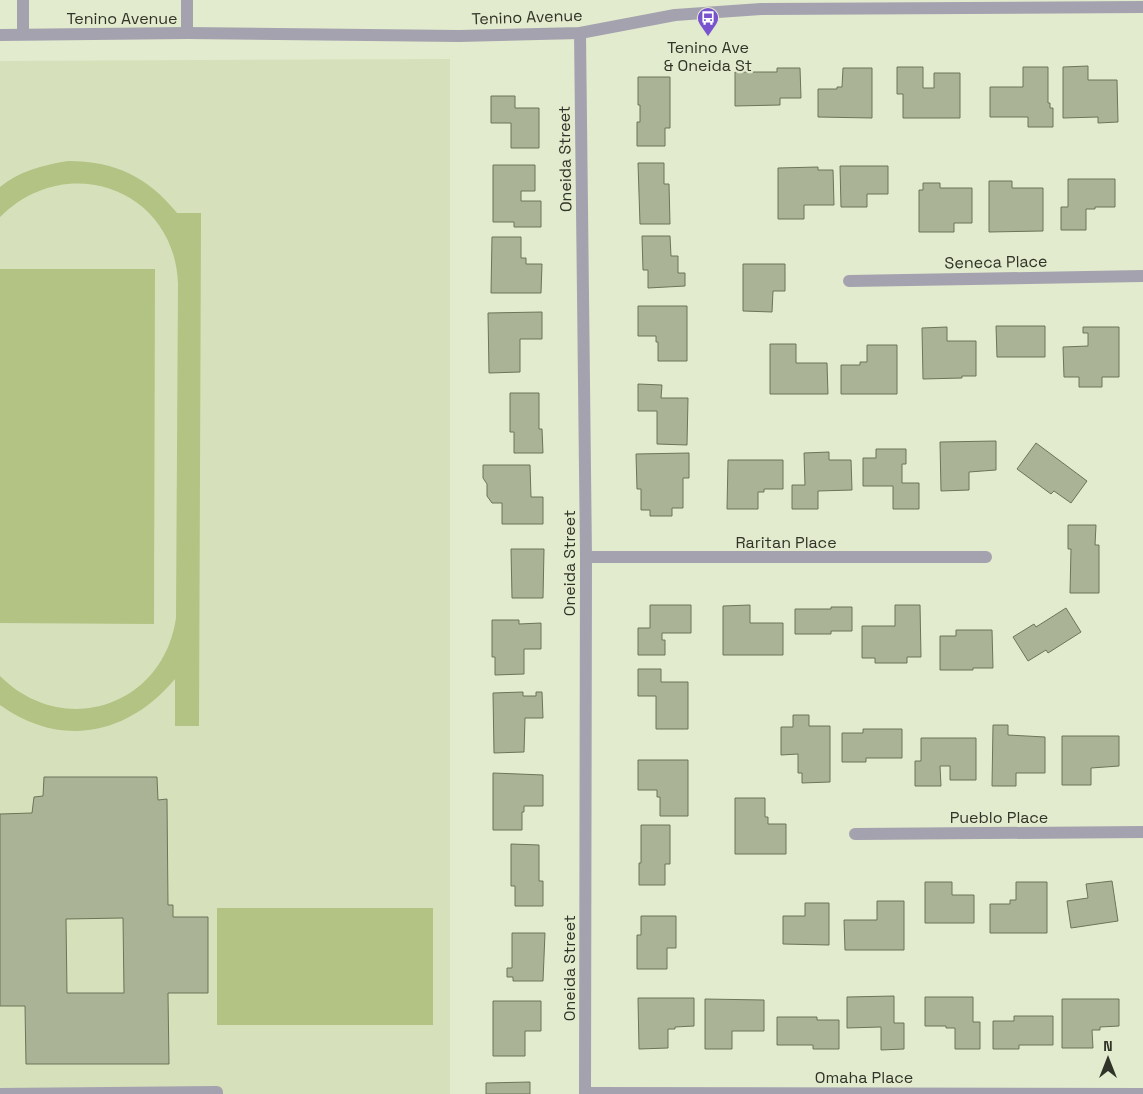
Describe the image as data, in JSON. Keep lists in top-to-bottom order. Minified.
{"streets":{"street":["Tenino Avenue","Oneida Street","Seneca Place","Raritan Place","Pueblo Place","Omaha Place"]},"crossings":[["Tenino Avenue","Oneida Street"],["Oneida Street","Raritan Place"],["Oneida Street","Omaha Place"]],"places":{"bus stop":["Tenino Ave & Oneida St"]},"north":"top"}
